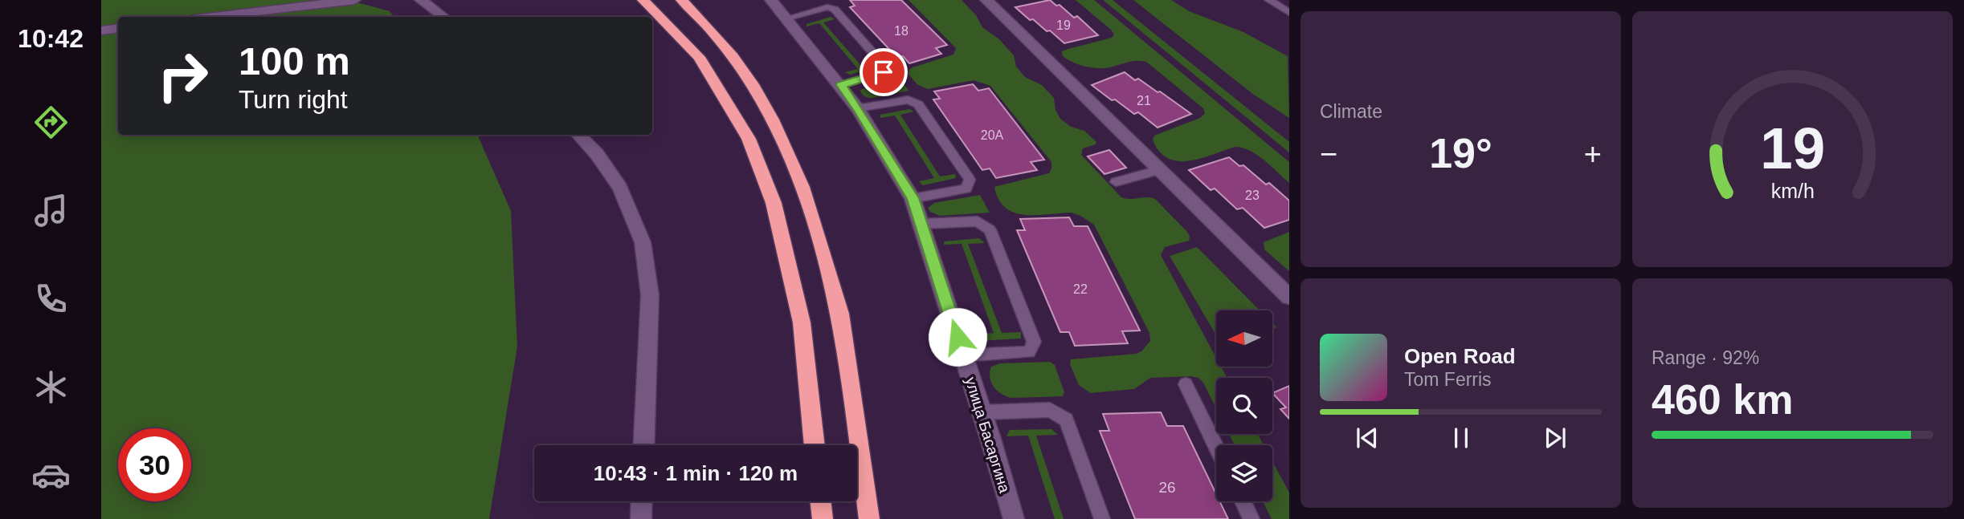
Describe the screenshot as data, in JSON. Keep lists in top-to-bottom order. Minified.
{"streets":{"street":["улица Басаргина"]},"house_numbers":["19","18","21","20А","23","22","26"],"north":"left","page":{"tabs":"10:42","tile":["Climate",["Range · 92%","460 km"]],"turn":["100 m","Turn right"],"heat":["−","19°","+"],"song":["Open Road","Tom Ferris"],"limit":"30","trip":"10:43 · 1 min · 120 m","gauge":["19","km/h"]}}
